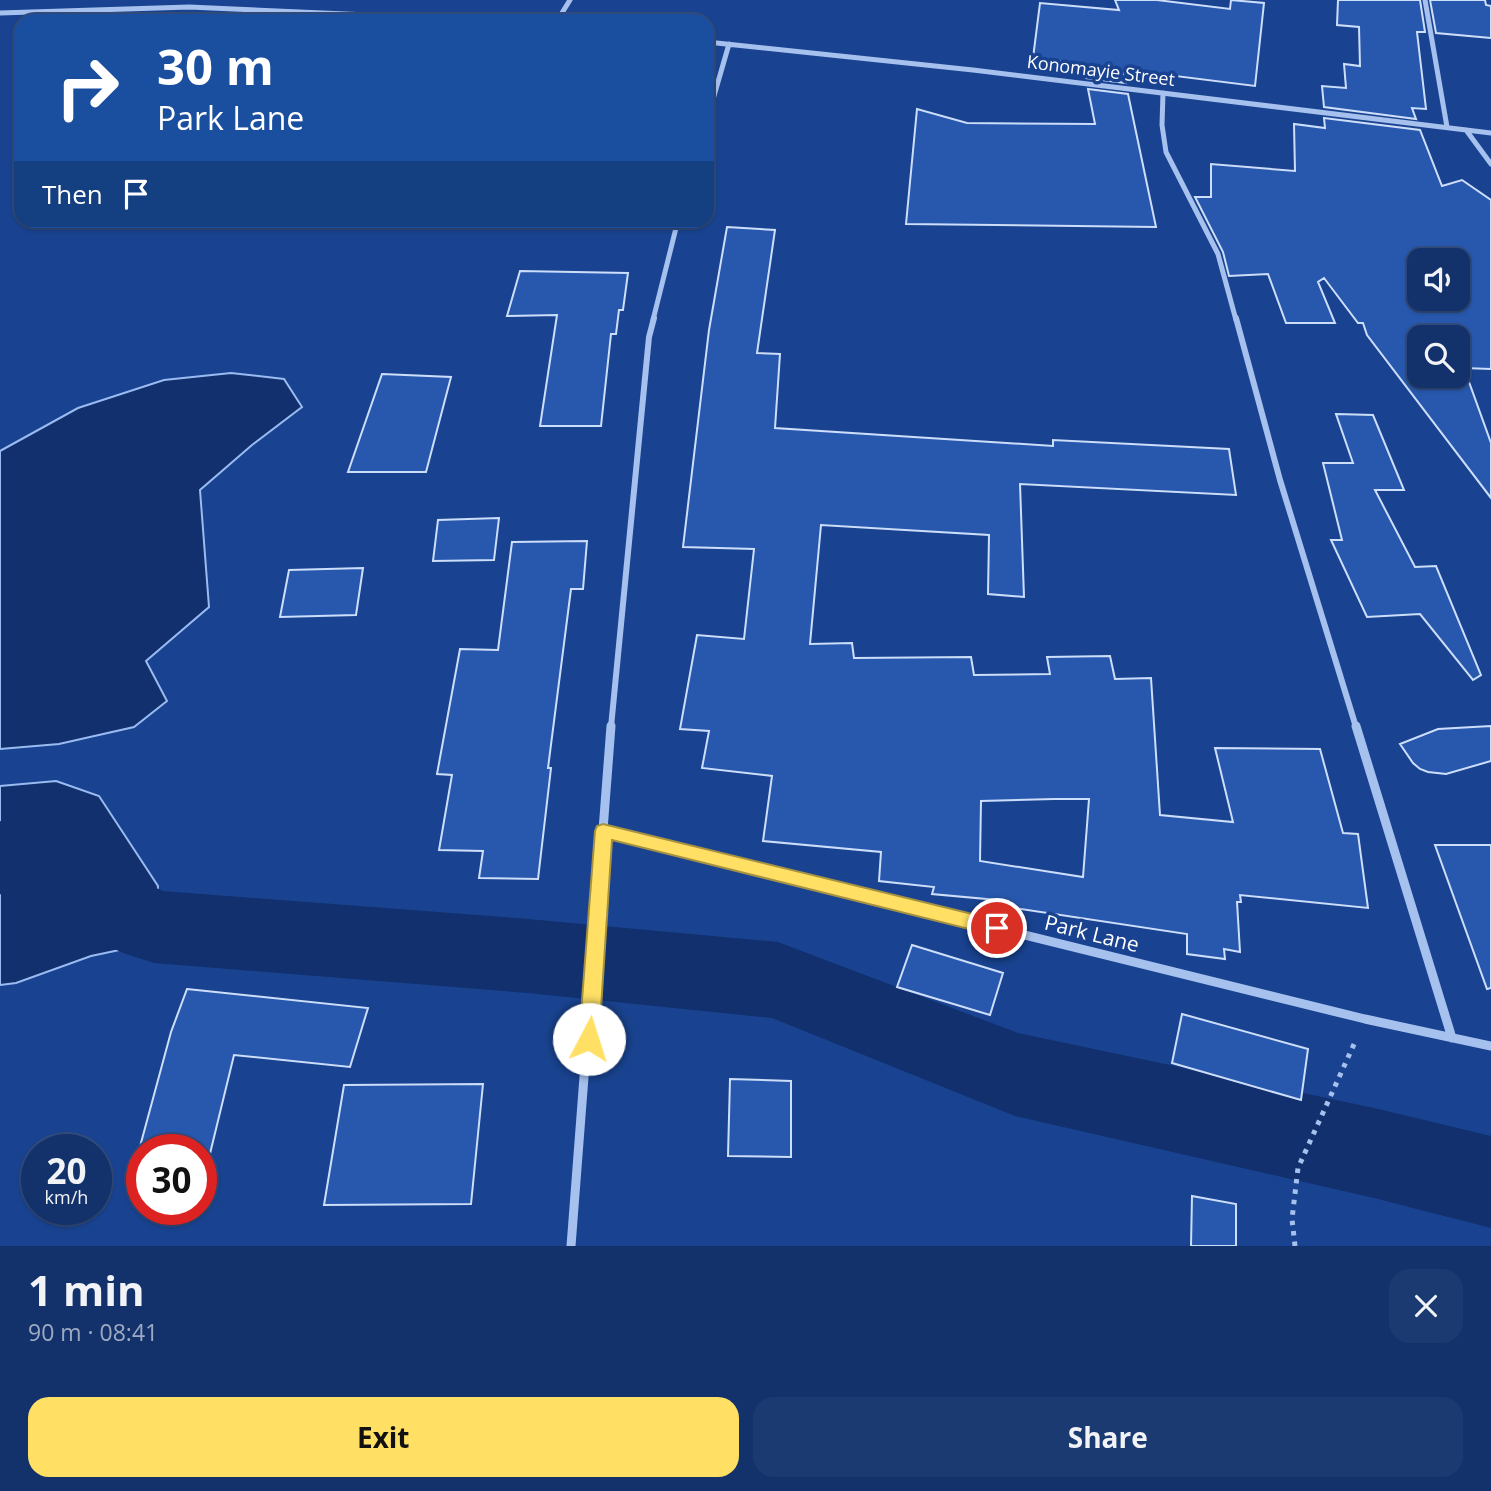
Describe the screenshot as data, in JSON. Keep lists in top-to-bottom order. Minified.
{"streets":{"street":["Konomayie Street","Park Lane"]},"page":{"turn":["30 m","Park Lane"],"then":"Then","speed":"20 km/h","limit":"30","heading":["1 min","90 m · 08:41"],"buttons":["Exit","Share"]}}
